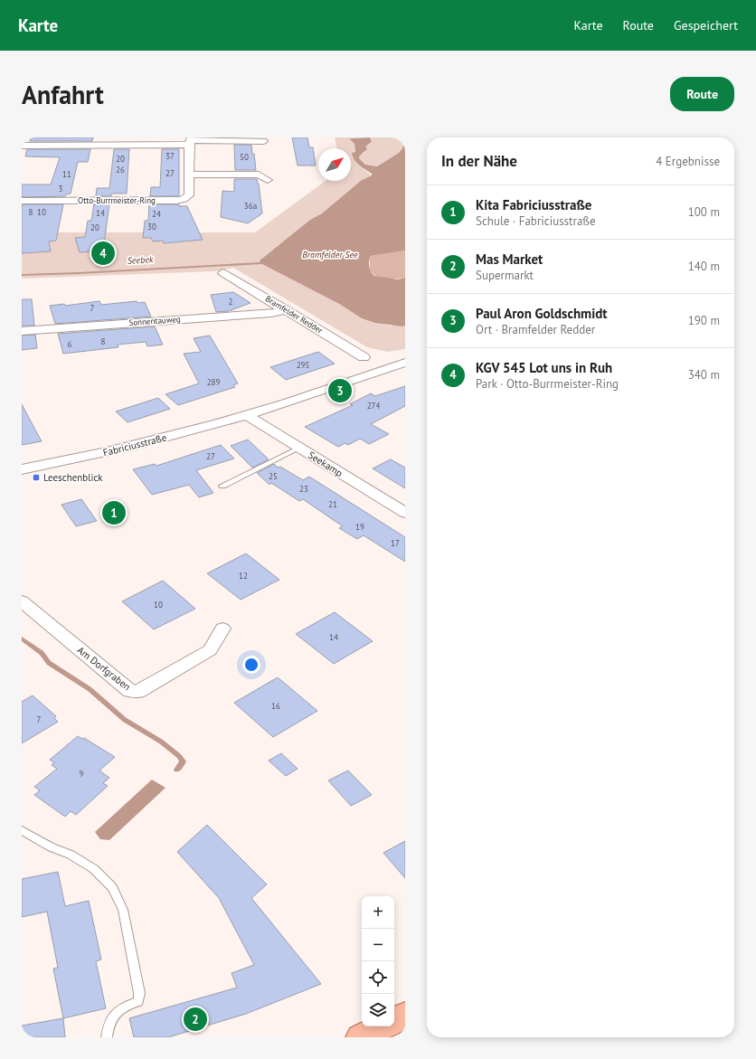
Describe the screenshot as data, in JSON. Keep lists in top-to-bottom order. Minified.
{"streets":{"street":["Otto-Burrmeister-Ring","Bramfelder Redder","Sonnentauweg","Fabriciusstraße","Seekamp","Am Dorfgraben"]},"crossings":[["Bramfelder Redder","Sonnentauweg"],["Fabriciusstraße","Seekamp"]],"water":["Bramfelder See","Seebek"],"places":{"transit":["Leeschenblick"]},"house_numbers":["37","50","20","26","27","11","3","36a","8","10","14","24","30","20","2","7","8","6","295","289","274","27","25","23","21","19","17","12","10","14","16","7","9"],"north":"top right","page":{"header":"Karte","nav":["Karte","Route","Gespeichert"],"buttons":"Route","title":"Anfahrt","heading":["In der Nähe","4 Ergebnisse"],"list":[{"mark":"1","name":"Kita Fabriciusstraße","note":"Schule · Fabriciusstraße","value":"100 m"},{"mark":"2","name":"Mas Market","note":"Supermarkt","value":"140 m"},{"mark":"3","name":"Paul Aron Goldschmidt","note":"Ort · Bramfelder Redder","value":"190 m"},{"mark":"4","name":"KGV 545 Lot uns in Ruh","note":"Park · Otto-Burrmeister-Ring","value":"340 m"}],"pins":["4","3","1","2"],"map_buttons":["+","−"]}}
